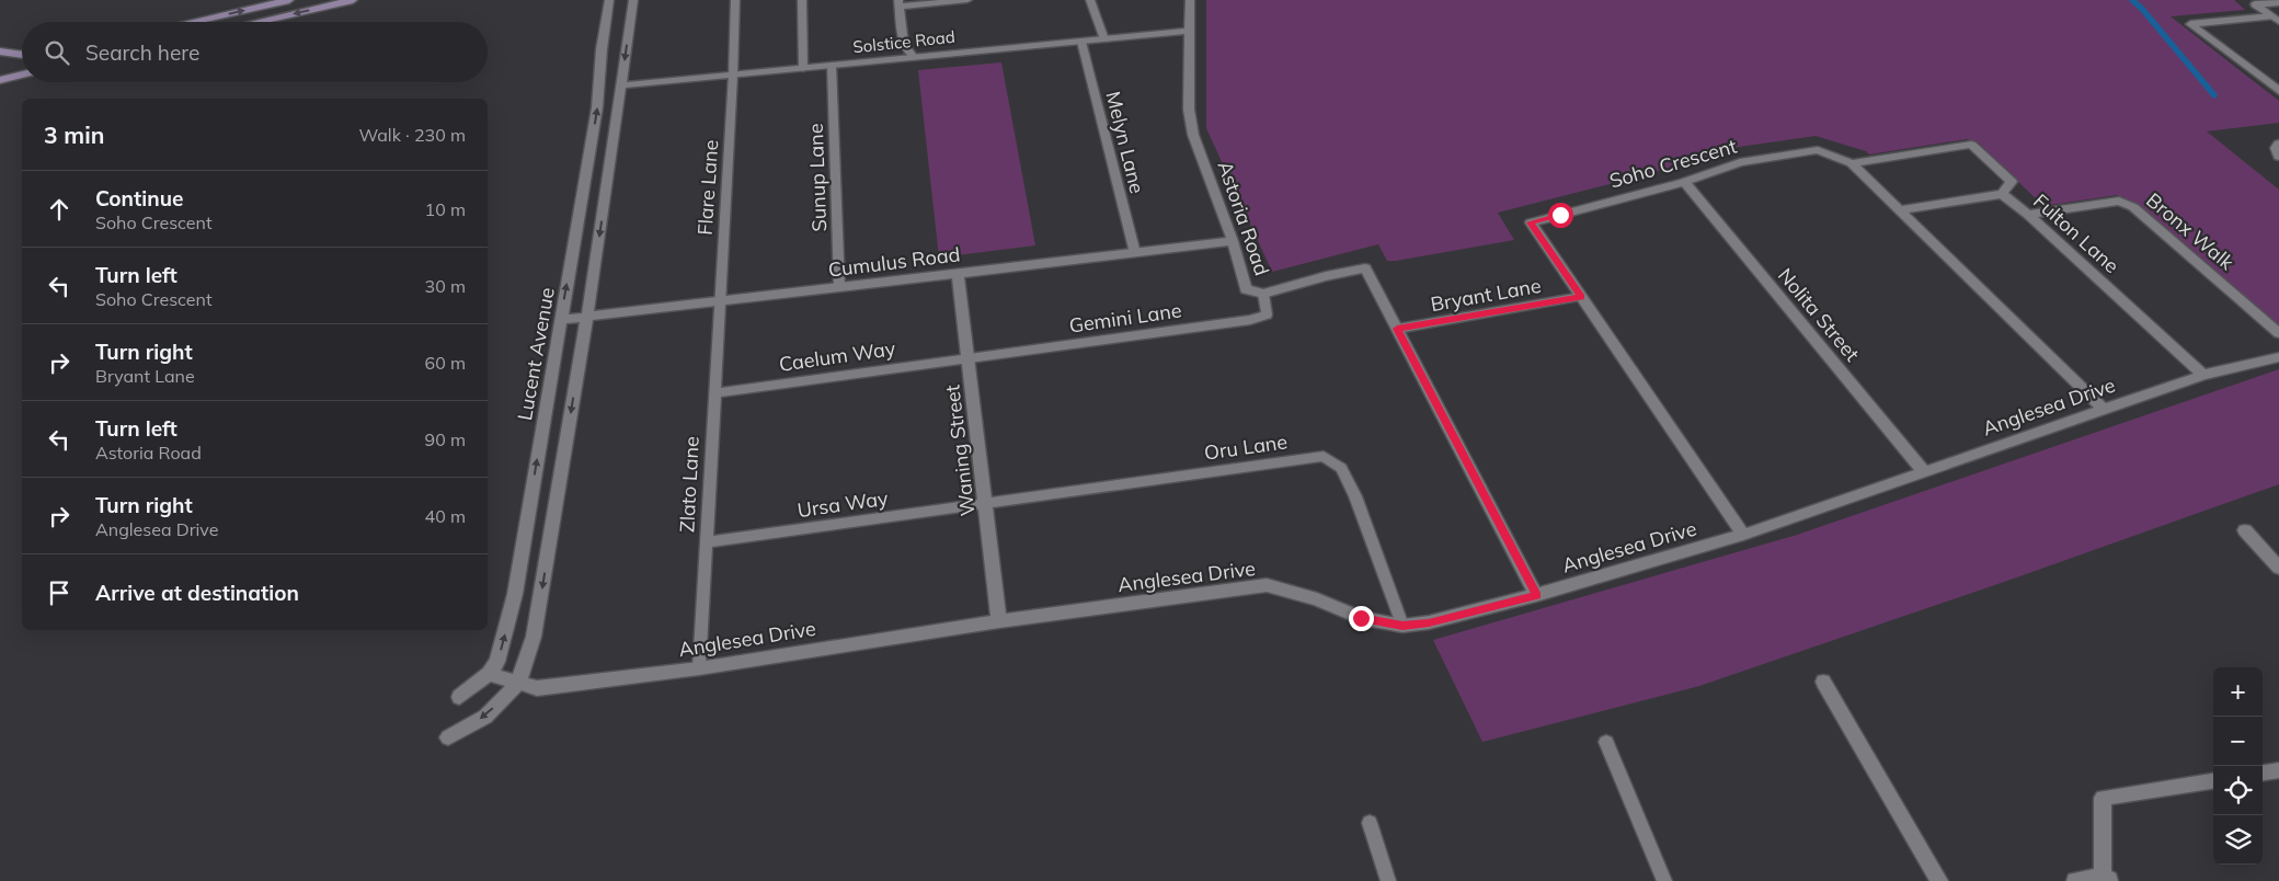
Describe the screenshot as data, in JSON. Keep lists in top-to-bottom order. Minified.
{"streets":{"street":["Solstice Road","Soho Crescent","Astoria Road","Bronx Walk","Fulton Lane","Cumulus Road","Nolita Street","Lucent Avenue","Anglesea Drive","Waning Street"],"lane":["Melyn Lane","Sunup Lane","Flare Lane","Bryant Lane","Gemini Lane","Caelum Way","Oru Lane","Zlato Lane","Ursa Way"]},"crossings":[["Solstice Road","Melyn Lane"],["Solstice Road","Sunup Lane"],["Solstice Road","Flare Lane"],["Solstice Road","Astoria Road"],["Melyn Lane","Cumulus Road"],["Soho Crescent","Bryant Lane"],["Soho Crescent","Nolita Street"],["Soho Crescent","Anglesea Drive"],["Sunup Lane","Cumulus Road"],["Flare Lane","Cumulus Road"],["Flare Lane","Zlato Lane"],["Astoria Road","Cumulus Road"],["Astoria Road","Bryant Lane"],["Astoria Road","Gemini Lane"],["Astoria Road","Anglesea Drive"],["Bronx Walk","Fulton Lane"],["Fulton Lane","Anglesea Drive"],["Cumulus Road","Lucent Avenue"],["Cumulus Road","Waning Street"],["Cumulus Road","Zlato Lane"],["Nolita Street","Anglesea Drive"],["Gemini Lane","Caelum Way"],["Gemini Lane","Waning Street"],["Lucent Avenue","Anglesea Drive"],["Caelum Way","Waning Street"],["Caelum Way","Zlato Lane"],["Anglesea Drive","Oru Lane"],["Anglesea Drive","Waning Street"],["Anglesea Drive","Zlato Lane"],["Oru Lane","Waning Street"],["Oru Lane","Ursa Way"],["Waning Street","Ursa Way"],["Zlato Lane","Ursa Way"]],"page":{"search":"Search here","heading":["3 min","Walk · 230 m"],"list":[["Continue","Soho Crescent","10 m"],["Turn left","Soho Crescent","30 m"],["Turn right","Bryant Lane","60 m"],["Turn left","Astoria Road","90 m"],["Turn right","Anglesea Drive","40 m"],"Arrive at destination"],"map_buttons":["+","−"]}}
